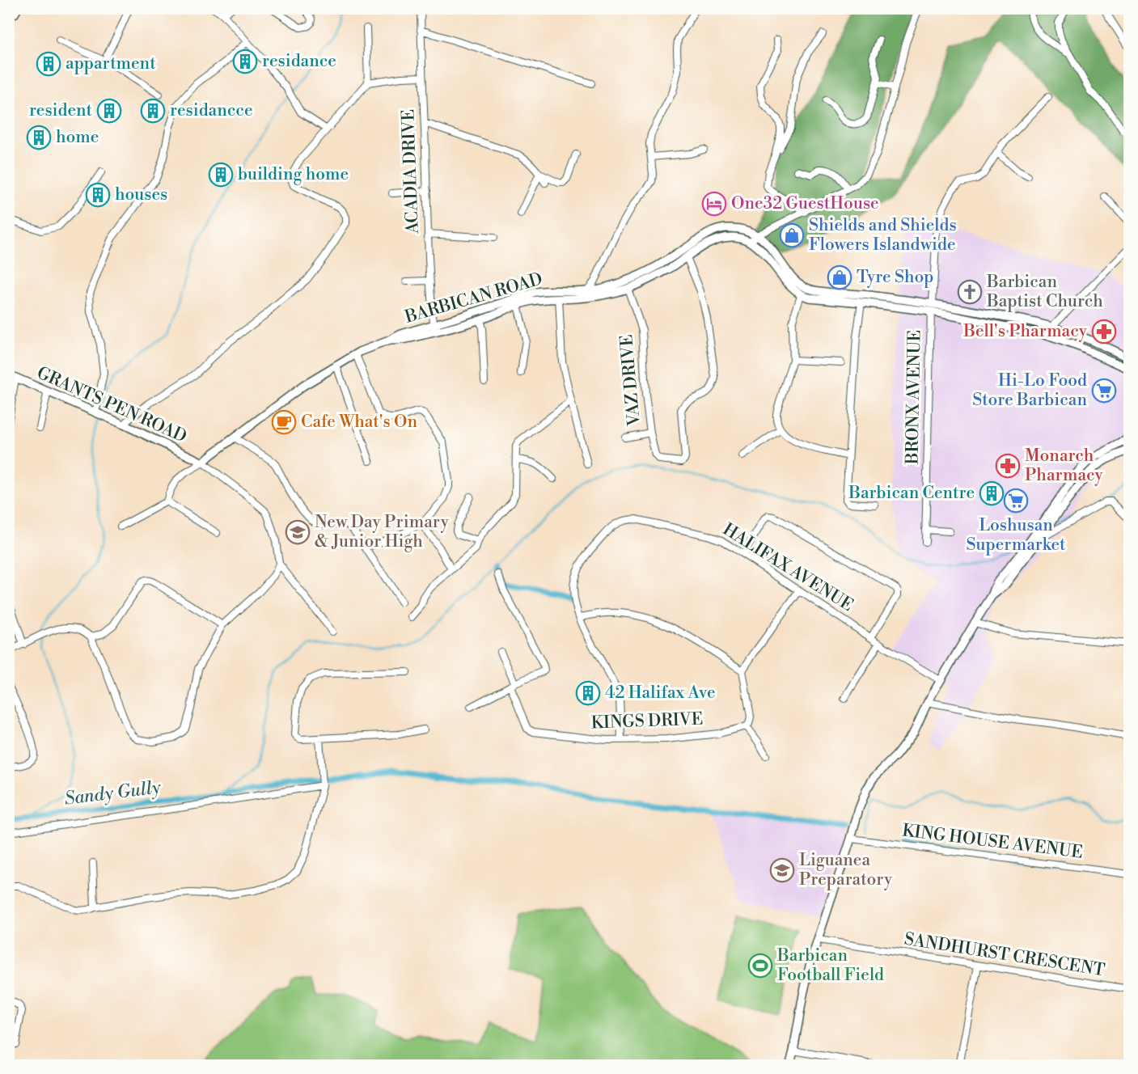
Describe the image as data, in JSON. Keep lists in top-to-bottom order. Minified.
{"streets":{"main road":["BARBICAN ROAD","GRANTS PEN ROAD"],"street":["ACADIA DRIVE","VAZ DRIVE","BRONX AVENUE","HALIFAX AVENUE","KINGS DRIVE","KING HOUSE AVENUE","SANDHURST CRESCENT"]},"crossings":[["ACADIA DRIVE","BARBICAN ROAD"],["BARBICAN ROAD","VAZ DRIVE"],["BARBICAN ROAD","BRONX AVENUE"],["BARBICAN ROAD","GRANTS PEN ROAD"],["HALIFAX AVENUE","KINGS DRIVE"]],"water":["Sandy Gully"],"places":{"building":["residance","appartment","resident","residancce","home","building home","houses","Barbican Centre","42 Halifax Ave"],"hotel":["One32 GuestHouse"],"shop":["Shields and Shields Flowers Islandwide","Tyre Shop"],"church":["Barbican Baptist Church"],"pharmacy":["Bell's Pharmacy","Monarch Pharmacy"],"supermarket":["Hi-Lo Food Store Barbican","Loshusan Supermarket"],"cafe":["Cafe What's On"],"school or university":["New Day Primary & Junior High","Liguanea Preparatory"],"sports":["Barbican Football Field"]}}
